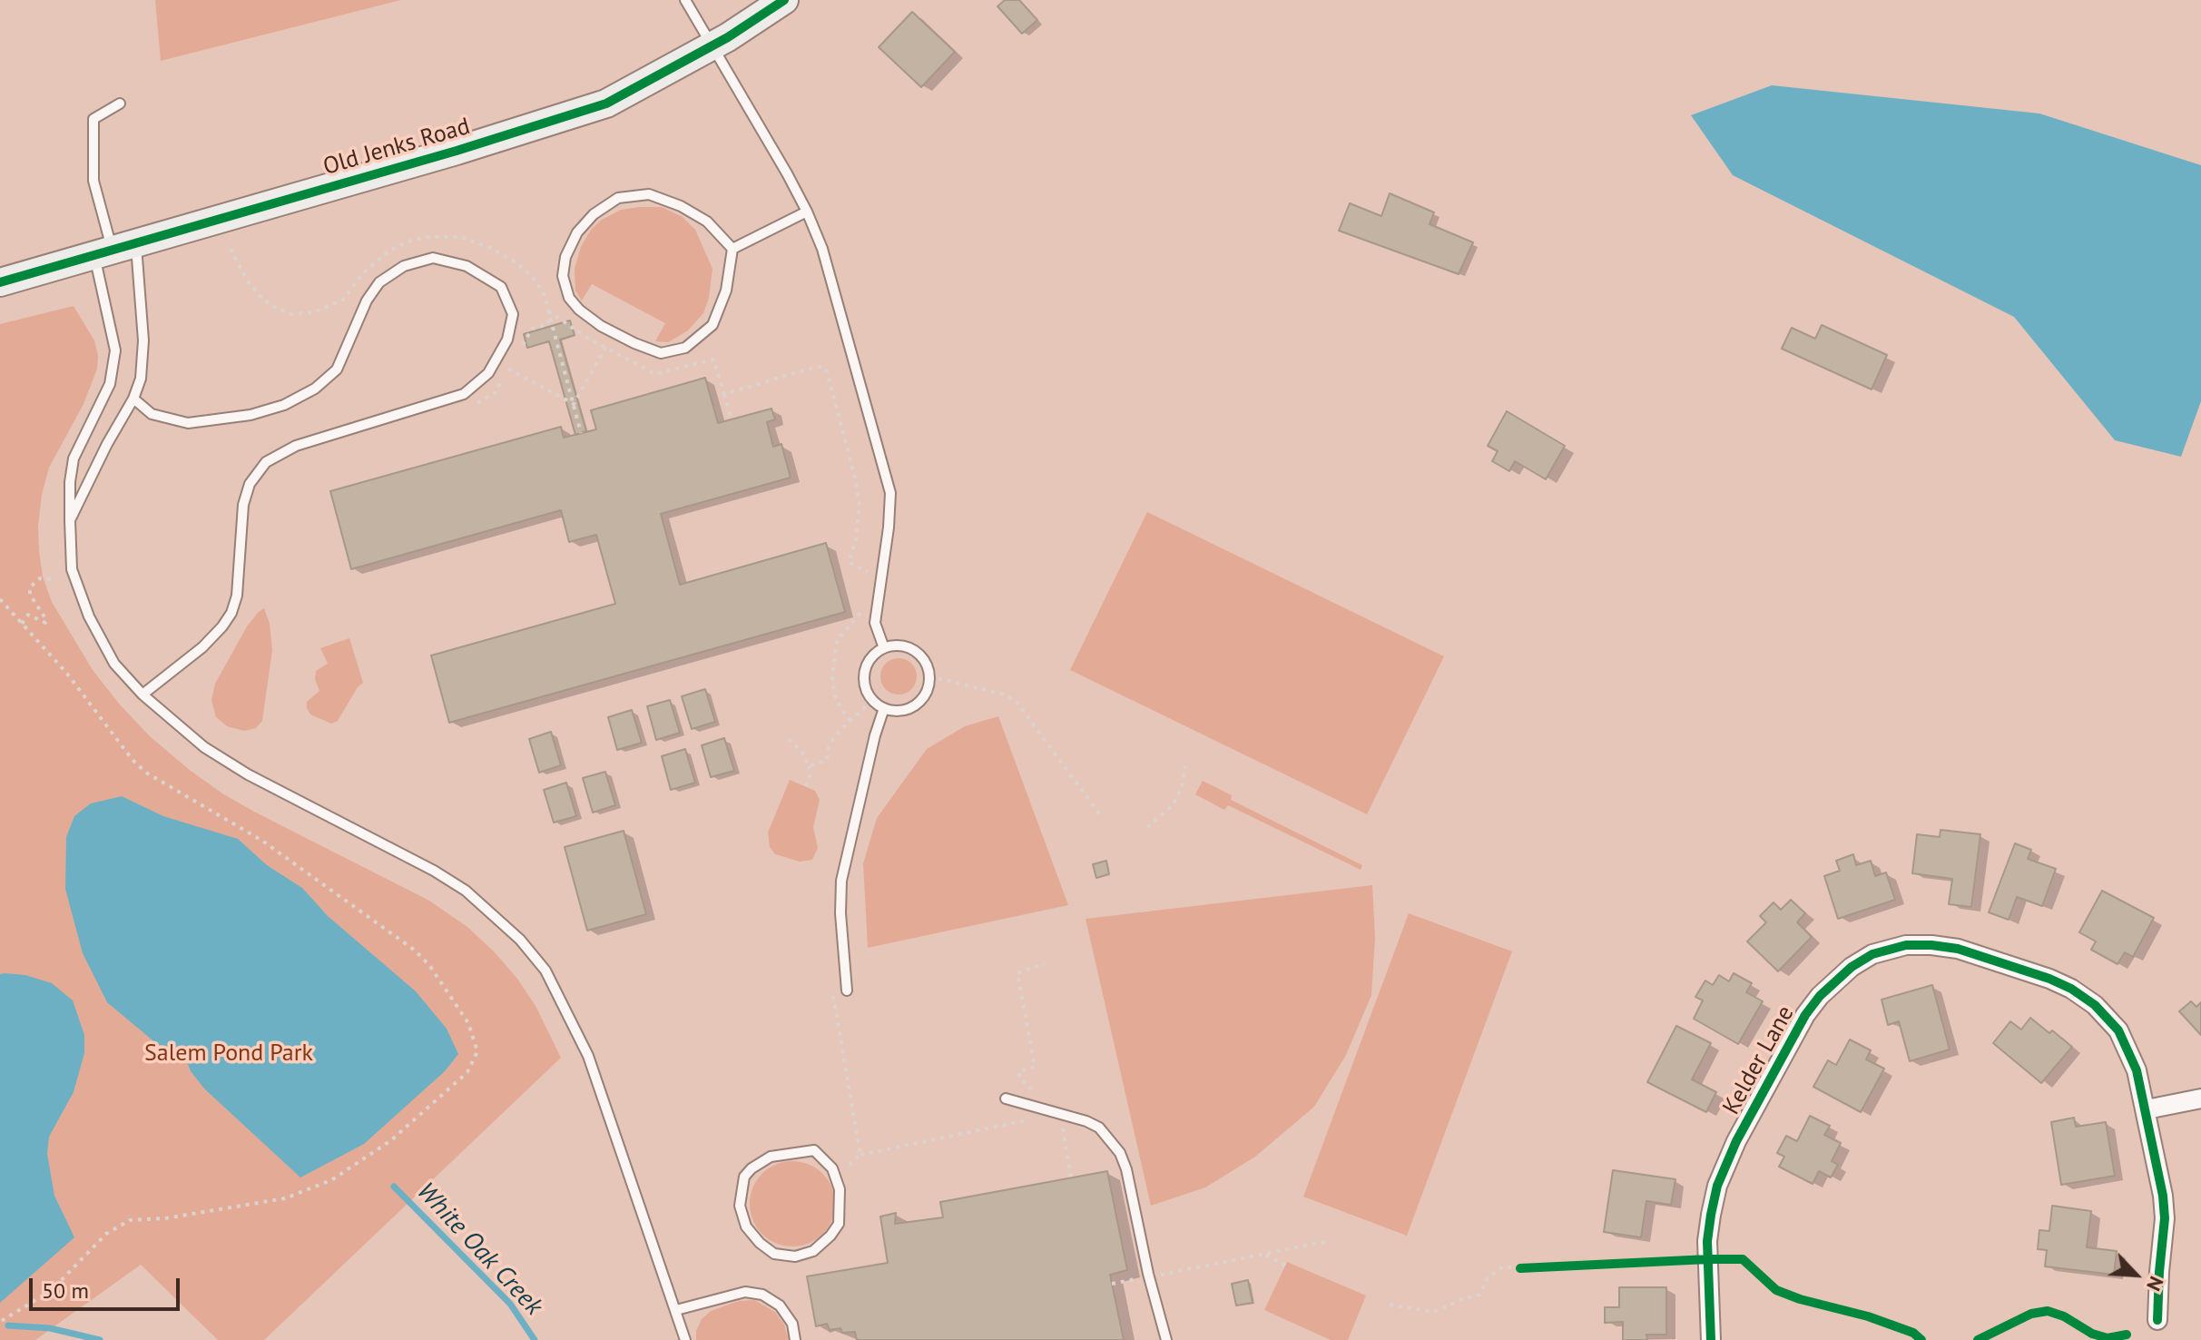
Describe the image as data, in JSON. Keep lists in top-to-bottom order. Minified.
{"streets":{"street":["Old Jenks Road","Kelder Lane"]},"water":["White Oak Creek"],"parks":["Salem Pond Park"],"scale_bar":"50 m","north":"bottom right"}
